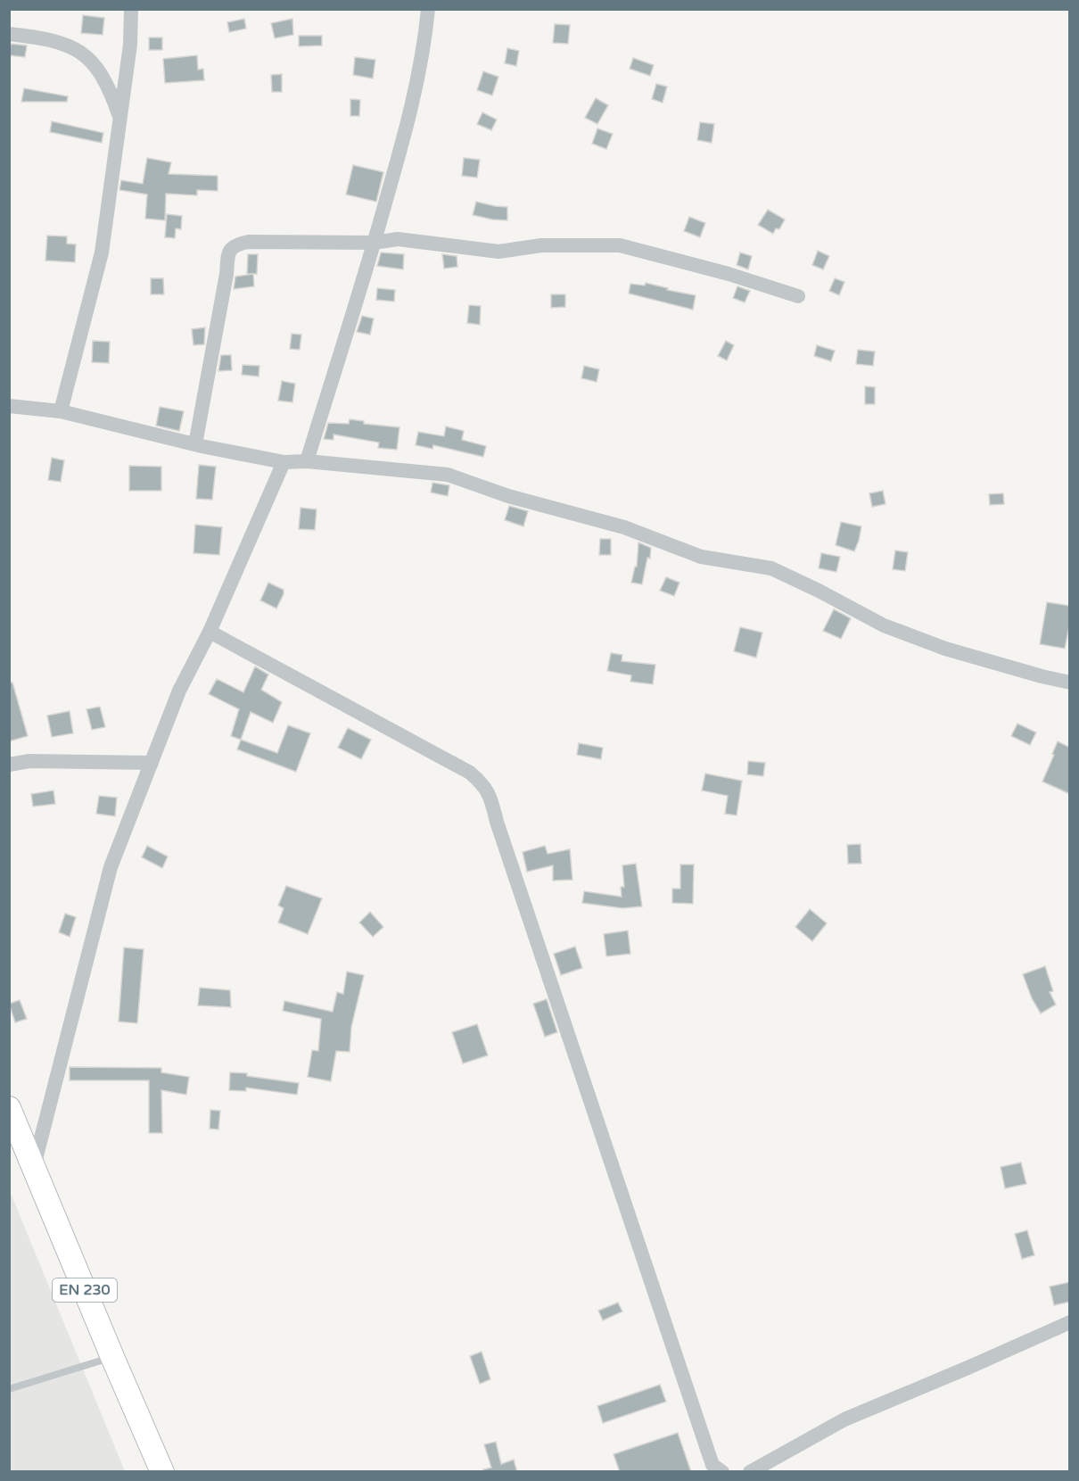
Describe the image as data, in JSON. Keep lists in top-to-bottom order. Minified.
{"streets":{"main road":["EN 230"]}}
